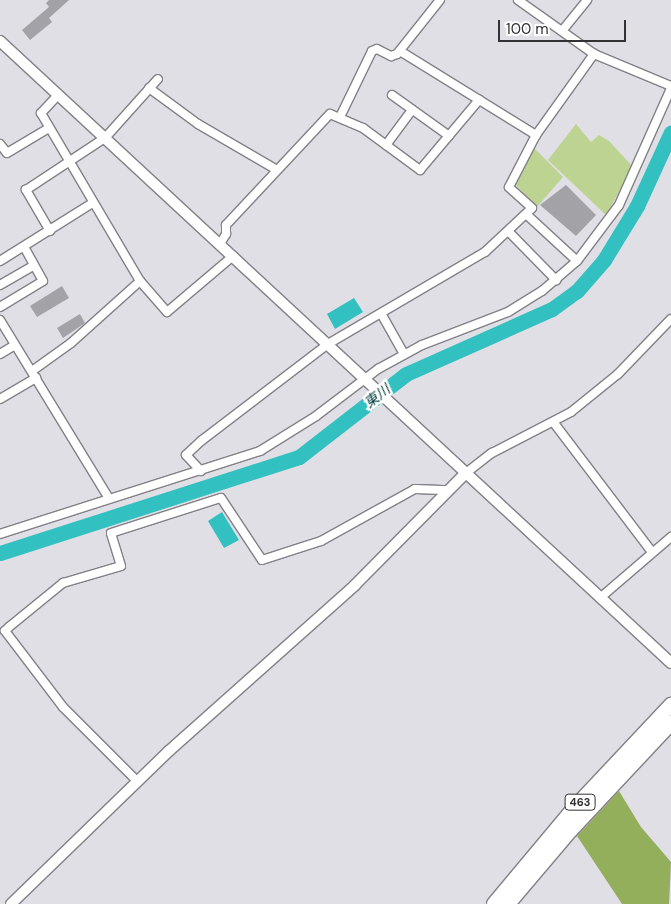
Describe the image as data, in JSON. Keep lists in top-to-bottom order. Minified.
{"streets":{"highway":["463"]},"water":["東川"],"scale_bar":"100 m"}
